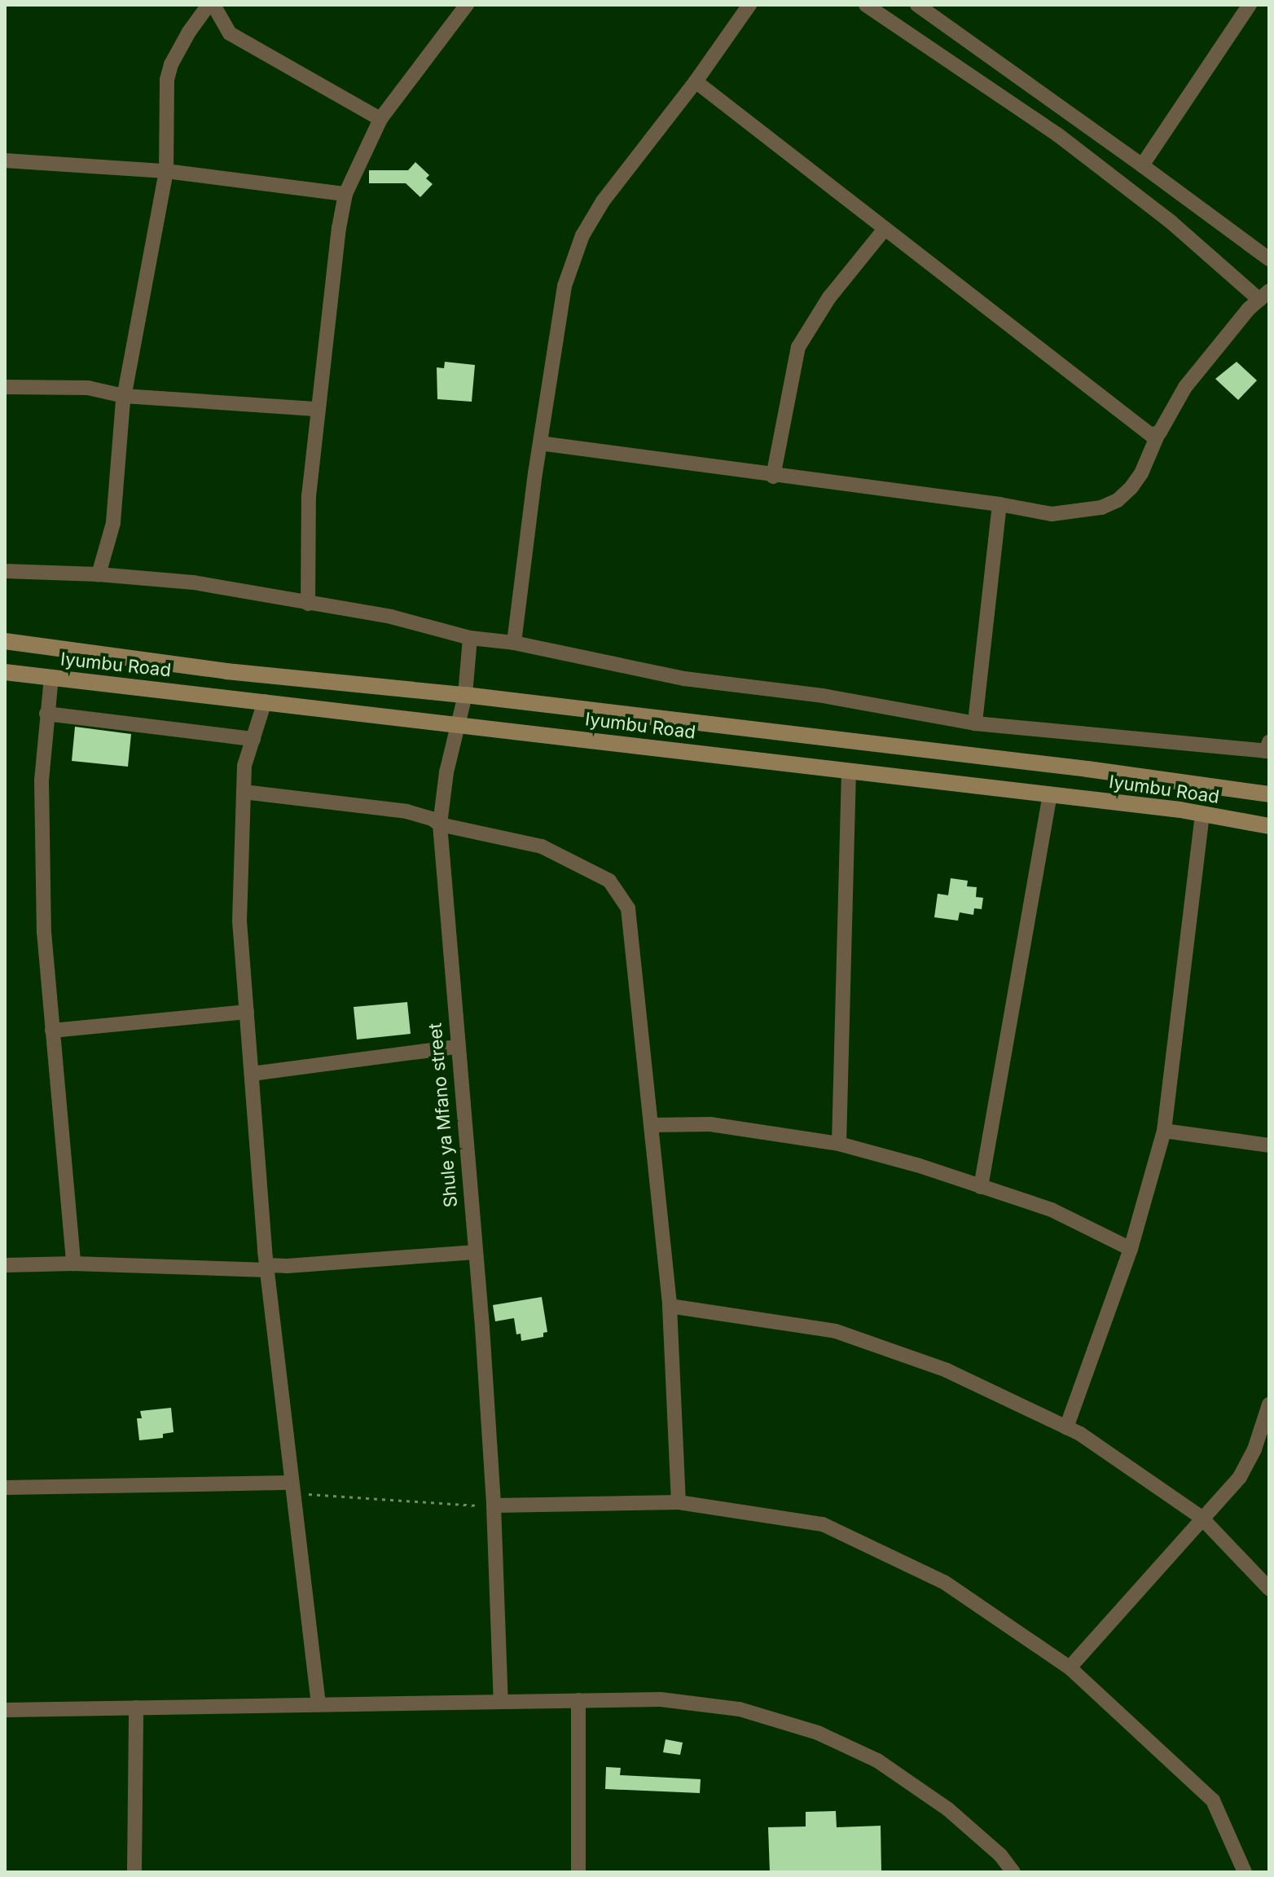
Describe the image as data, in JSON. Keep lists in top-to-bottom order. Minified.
{"streets":{"main road":["Iyumbu Road"],"street":["Shule ya Mfano street"]},"crossings":[["Iyumbu Road","Shule ya Mfano street"]]}
